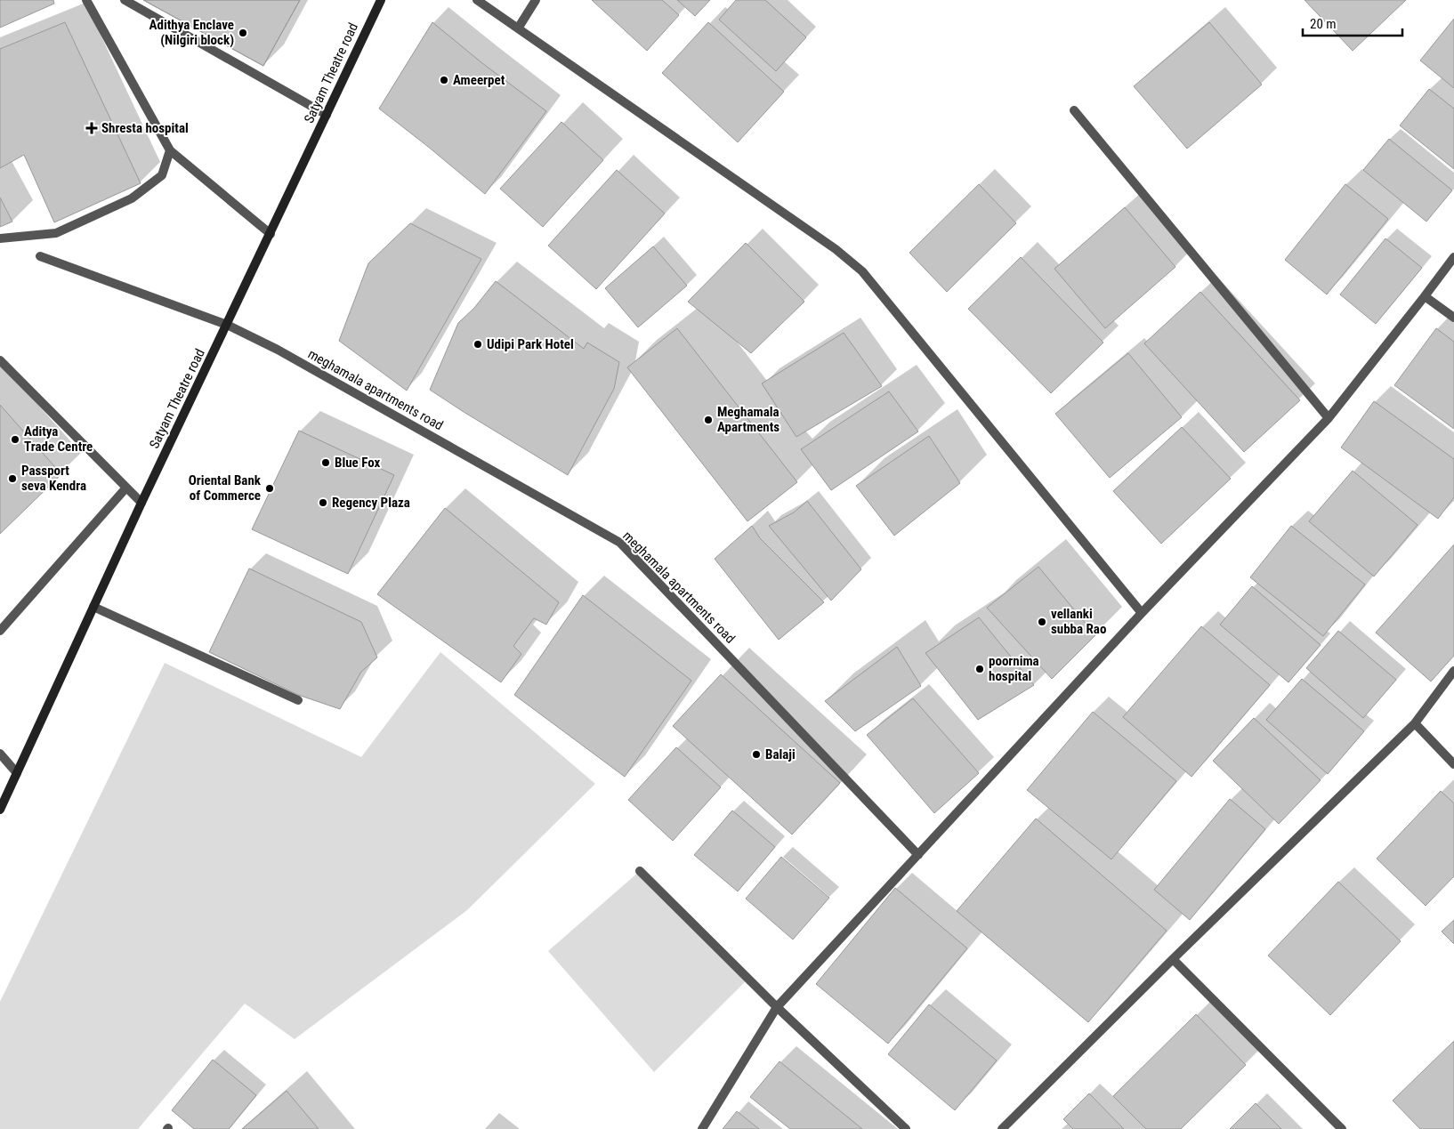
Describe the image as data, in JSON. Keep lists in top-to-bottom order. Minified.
{"streets":{"main road":["Satyam Theatre road"],"street":["meghamala apartments road"]},"crossings":[["Satyam Theatre road","meghamala apartments road"]],"places":{"other":["Adithya Enclave (Nilgiri block)","Ameerpet","Udipi Park Hotel","Meghamala Apartments","Aditya Trade Centre","Blue Fox","Passport seva Kendra","Oriental Bank of Commerce","Regency Plaza","vellanki subba Rao","poornima hospital","Balaji"],"health":["Shresta hospital"]},"scale_bar":"20 m"}
